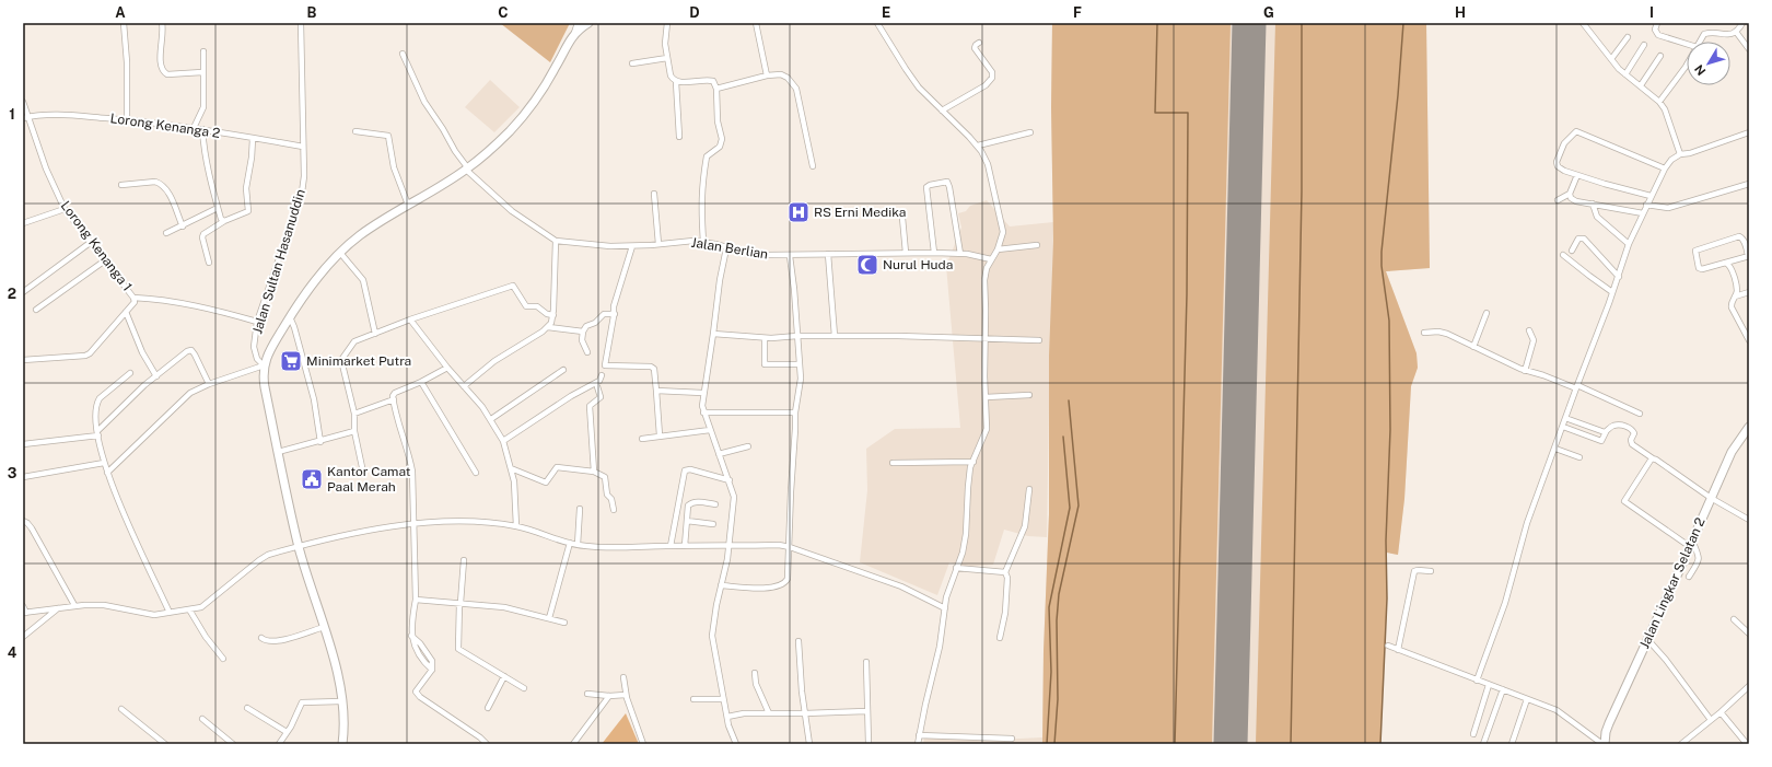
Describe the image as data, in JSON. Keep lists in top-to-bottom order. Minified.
{"streets":{"highway":["Jalan Lingkar Selatan 2"],"street":["Lorong Kenanga 2","Lorong Kenanga 1","Jalan Berlian","Jalan Sultan Hasanuddin"]},"crossings":[["Lorong Kenanga 2","Lorong Kenanga 1"],["Lorong Kenanga 2","Jalan Sultan Hasanuddin"],["Lorong Kenanga 1","Jalan Sultan Hasanuddin"]],"places":{"hospital":["RS Erni Medika"],"mosque":["Nurul Huda"],"supermarket":["Minimarket Putra"],"public building":["Kantor Camat Paal Merah"]},"north":"bottom left","grid":{"columns":["A","B","C","D","E","F","G","H","I"],"rows":["1","2","3","4"]}}
